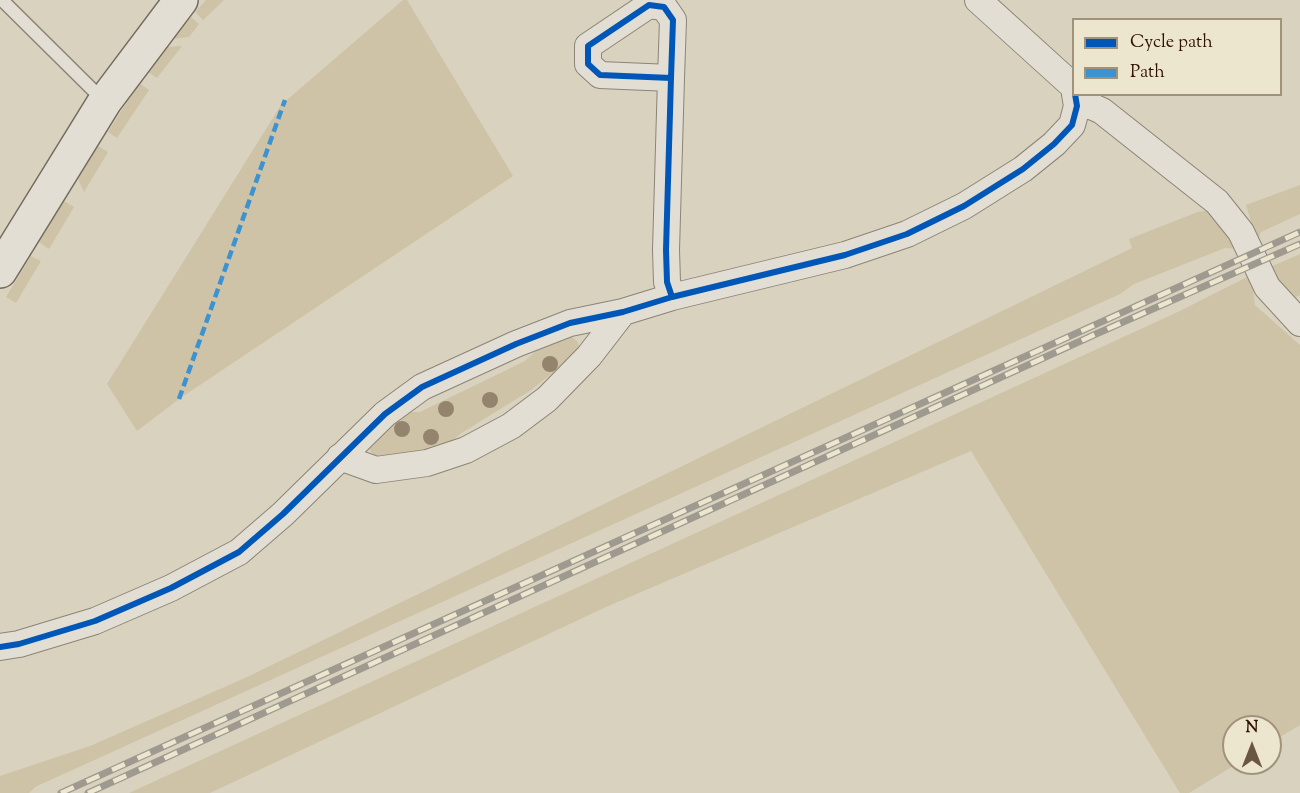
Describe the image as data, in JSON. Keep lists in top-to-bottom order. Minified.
{"legend":["Cycle path","Path"],"north":"top"}
